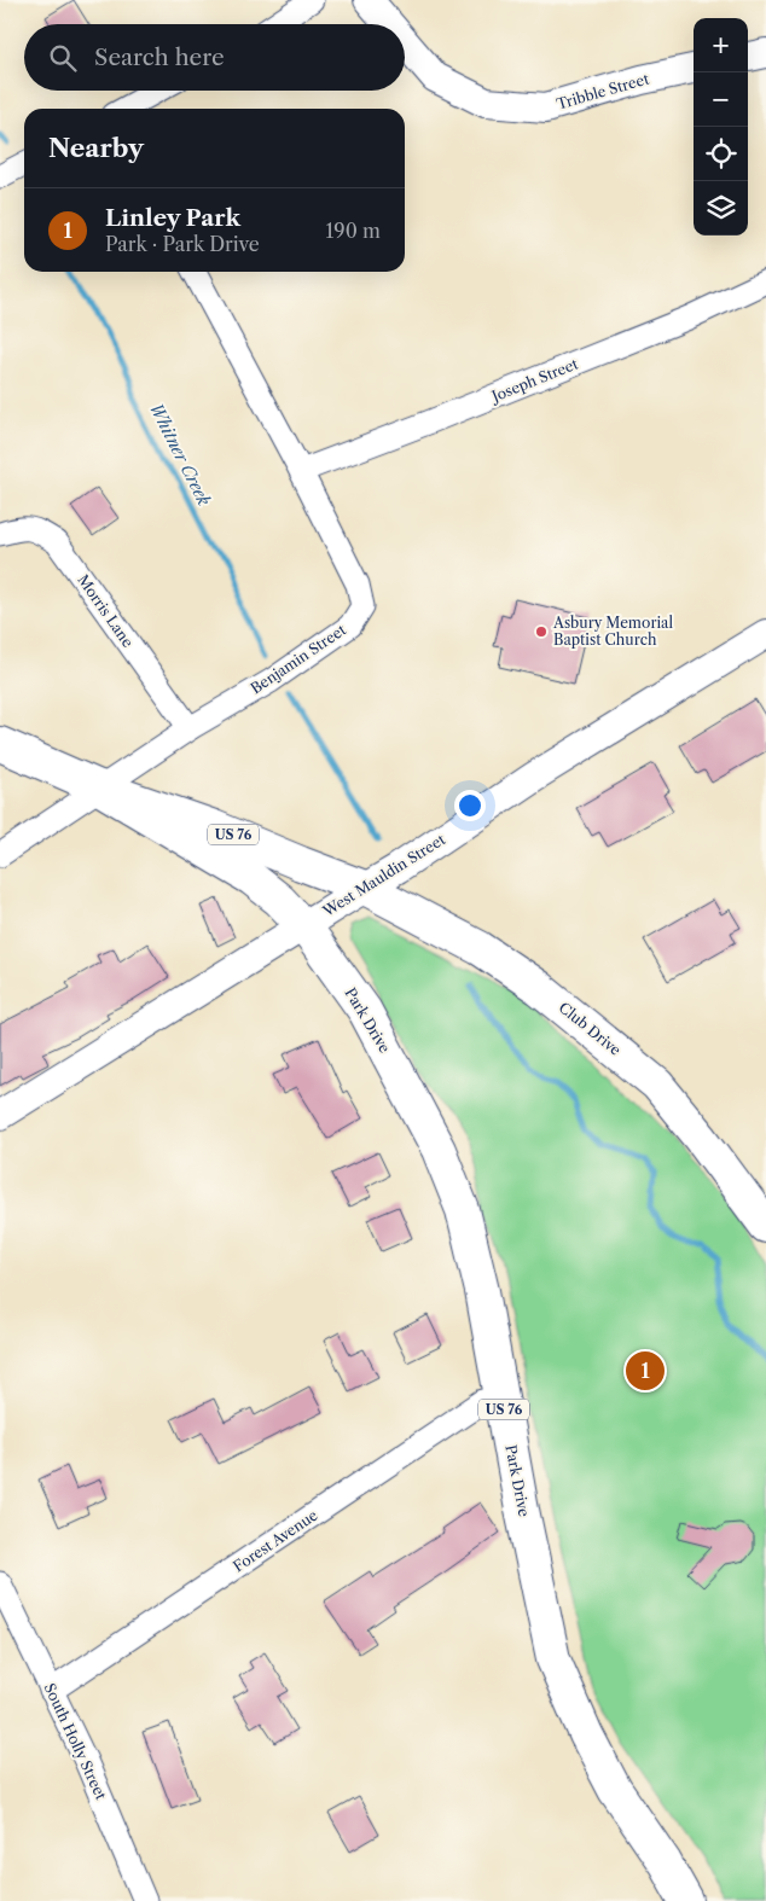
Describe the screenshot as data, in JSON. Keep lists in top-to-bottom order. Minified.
{"streets":{"main road":["US 76","Park Drive","Club Drive"],"street":["Tribble Street","Joseph Street","Morris Lane","Benjamin Street","West Mauldin Street","Forest Avenue","South Holly Street"]},"crossings":[["Joseph Street","Benjamin Street"],["Morris Lane","Benjamin Street"],["Benjamin Street","US 76"],["US 76","West Mauldin Street"],["US 76","Park Drive"],["US 76","Club Drive"],["West Mauldin Street","Park Drive"],["West Mauldin Street","Club Drive"],["Park Drive","Forest Avenue"],["Forest Avenue","South Holly Street"]],"water":["Whitner Creek"],"places":["Asbury Memorial Baptist Church"],"page":{"map_buttons":["+","−"],"search":"Search here","heading":"Nearby","list":[{"mark":"1","name":"Linley Park","note":"Park · Park Drive","value":"190 m"}],"pins":"1"}}
